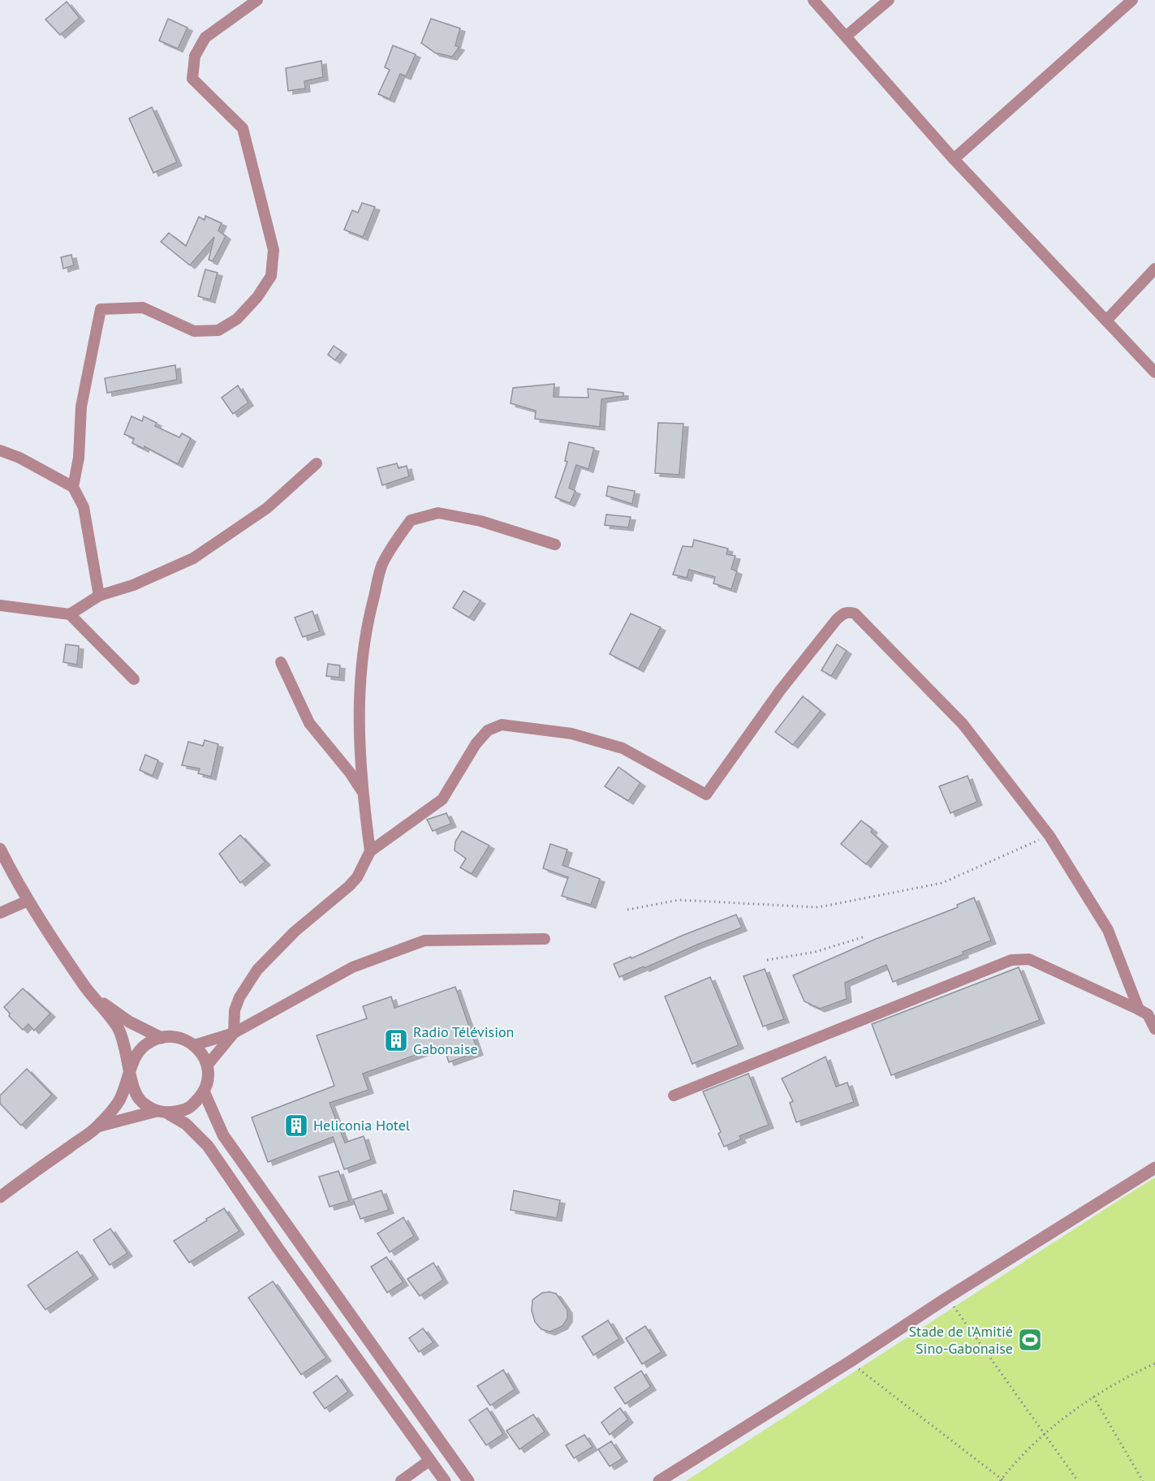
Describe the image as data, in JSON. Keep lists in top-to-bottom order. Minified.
{"places":{"building":["Radio Télévision Gabonaise","Heliconia Hotel"],"sports":["Stade de l’Amitié Sino-Gabonaise"]}}
